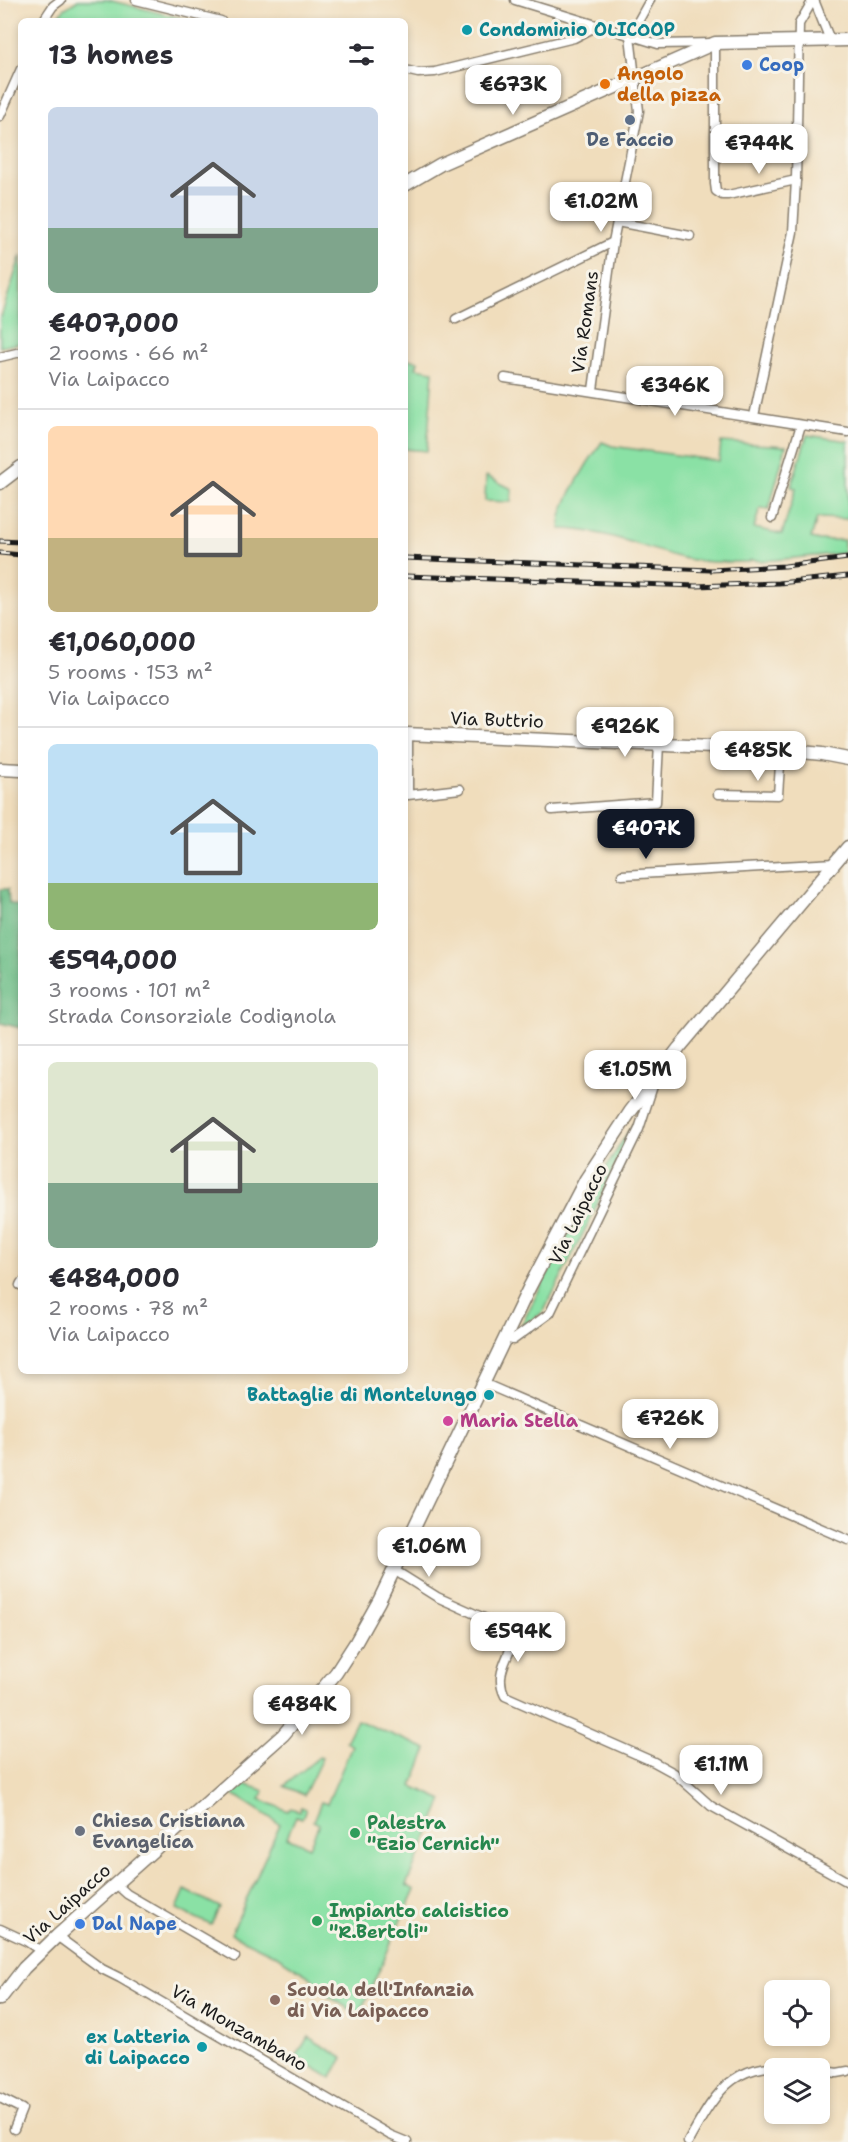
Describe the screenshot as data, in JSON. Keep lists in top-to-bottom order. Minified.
{"streets":{"street":["Via Romans","Via Buttrio","Via Laipacco","Via Monzambano"]},"crossings":[["Via Laipacco","Via Monzambano"]],"places":["Condominio OLICOOP","Coop","Angolo della pizza","De Faccio","Battaglie di Montelungo","Maria Stella","Chiesa Cristiana Evangelica","Palestra \"Ezio Cernich\"","Impianto calcistico \"R.Bertoli\"","Dal Nape","Scuola dell'Infanzia di Via Laipacco","ex Latteria di Laipacco"],"page":{"heading":"13 homes","price":["€673K","€744K","€1.02M","€346K","€926K","€485K","€407K","€1.05M","€726K","€1.06M","€594K","€484K","€1.1M"],"list":[{"name":"€407,000","note":"2 rooms · 66 m² · Via Laipacco"},{"name":"€1,060,000","note":"5 rooms · 153 m² · Via Laipacco"},{"name":"€594,000","note":"3 rooms · 101 m² · Strada Consorziale Codignola"},{"name":"€484,000","note":"2 rooms · 78 m² · Via Laipacco"}]}}
